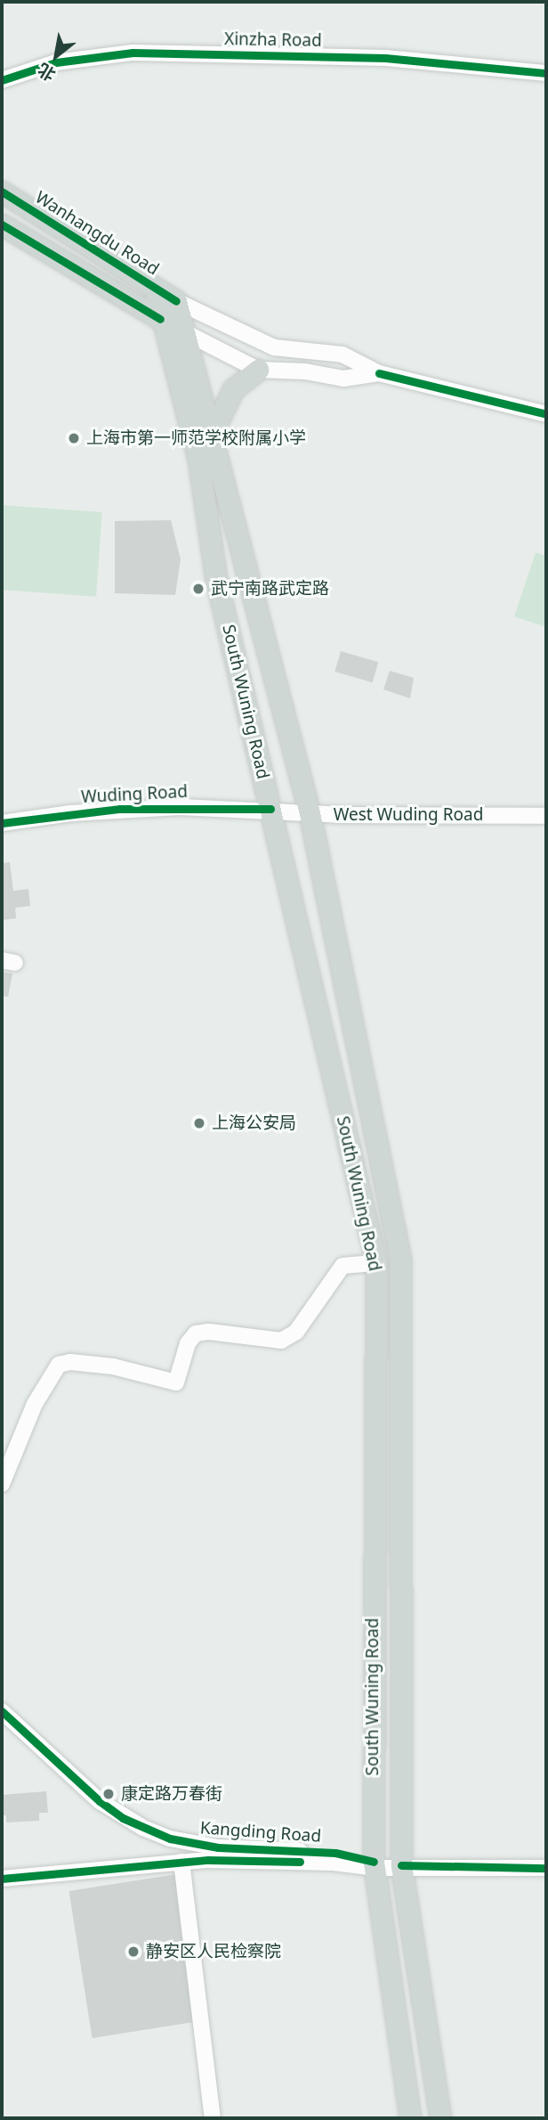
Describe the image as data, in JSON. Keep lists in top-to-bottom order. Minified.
{"streets":{"main road":["Wanhangdu Road","South Wuning Road"],"street":["Xinzha Road","Wuding Road","West Wuding Road","Kangding Road"]},"crossings":[["Wanhangdu Road","South Wuning Road"],["South Wuning Road","Wuding Road"],["South Wuning Road","West Wuding Road"],["South Wuning Road","Kangding Road"],["Wuding Road","West Wuding Road"]],"places":["上海市第一师范学校附属小学","武宁南路武定路","上海公安局","康定路万春街","静安区人民检察院"],"north":"bottom left"}
